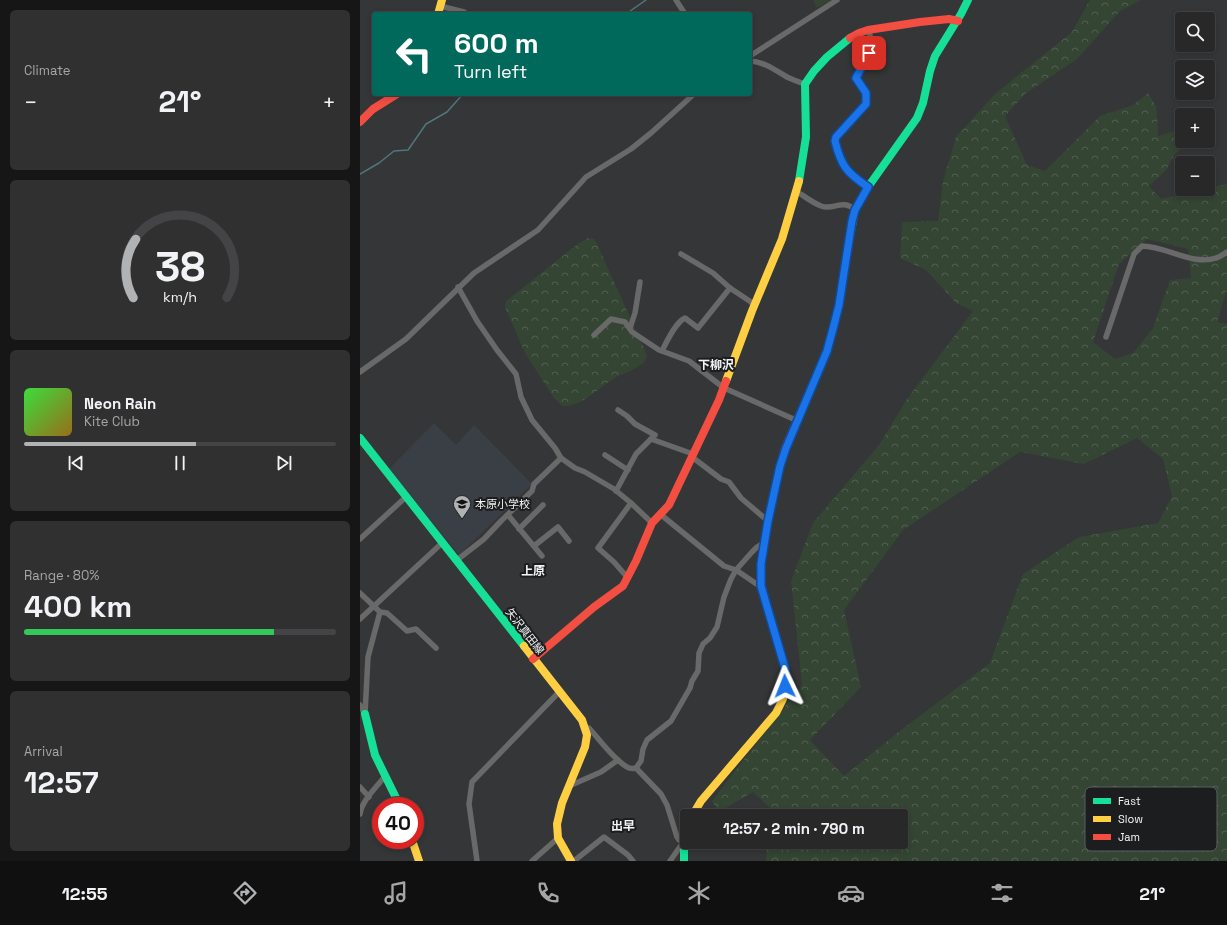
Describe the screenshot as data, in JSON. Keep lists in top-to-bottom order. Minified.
{"streets":{"street":["矢沢真田線"]},"districts":["下柳沢","上原","出早"],"places":{"school or university":["本原小学校"]},"legend":["Fast","Slow","Jam"],"page":{"tile":["Climate",["Range · 80%","400 km"],["Arrival","12:57"]],"map_buttons":["+","−"],"turn":["600 m","Turn left"],"heat":["−","21°","+"],"song":["Neon Rain","Kite Club"],"limit":"40","trip":"12:57 · 2 min · 790 m","tabs":["12:55","21°"],"gauge":["38","km/h"]}}
